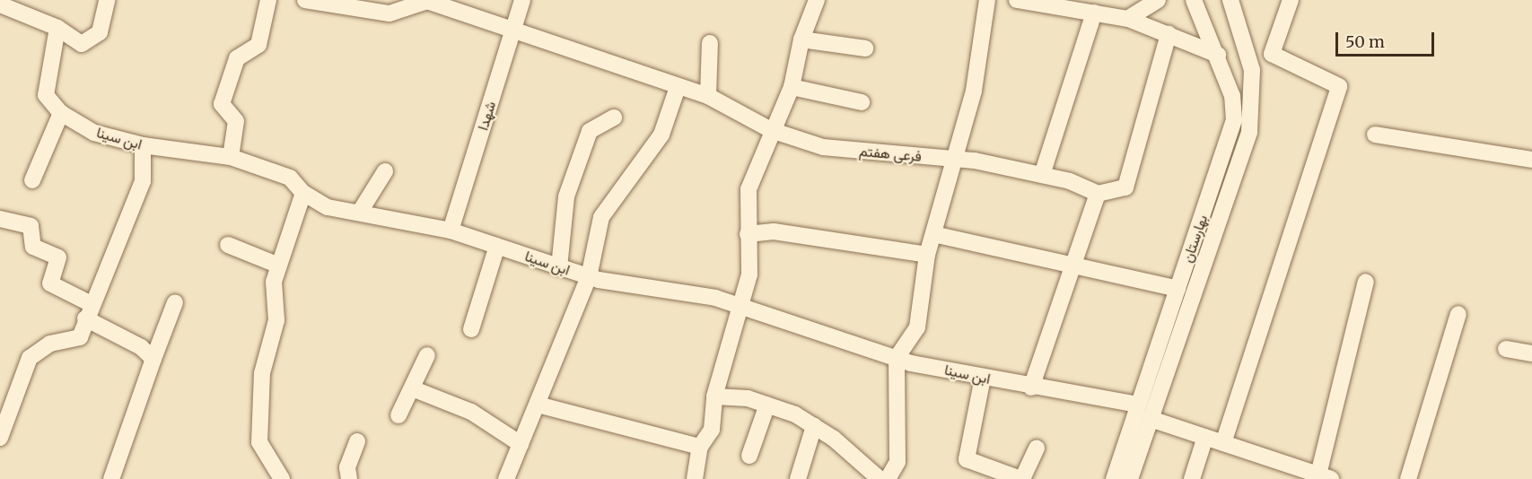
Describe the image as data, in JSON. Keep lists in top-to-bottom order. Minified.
{"streets":{"street":["شهدا","ابن سینا","فرعی هفتم","بهارستان"]},"crossings":[["شهدا","ابن سینا"],["شهدا","فرعی هفتم"],["ابن سینا","بهارستان"]],"scale_bar":"50 m"}
